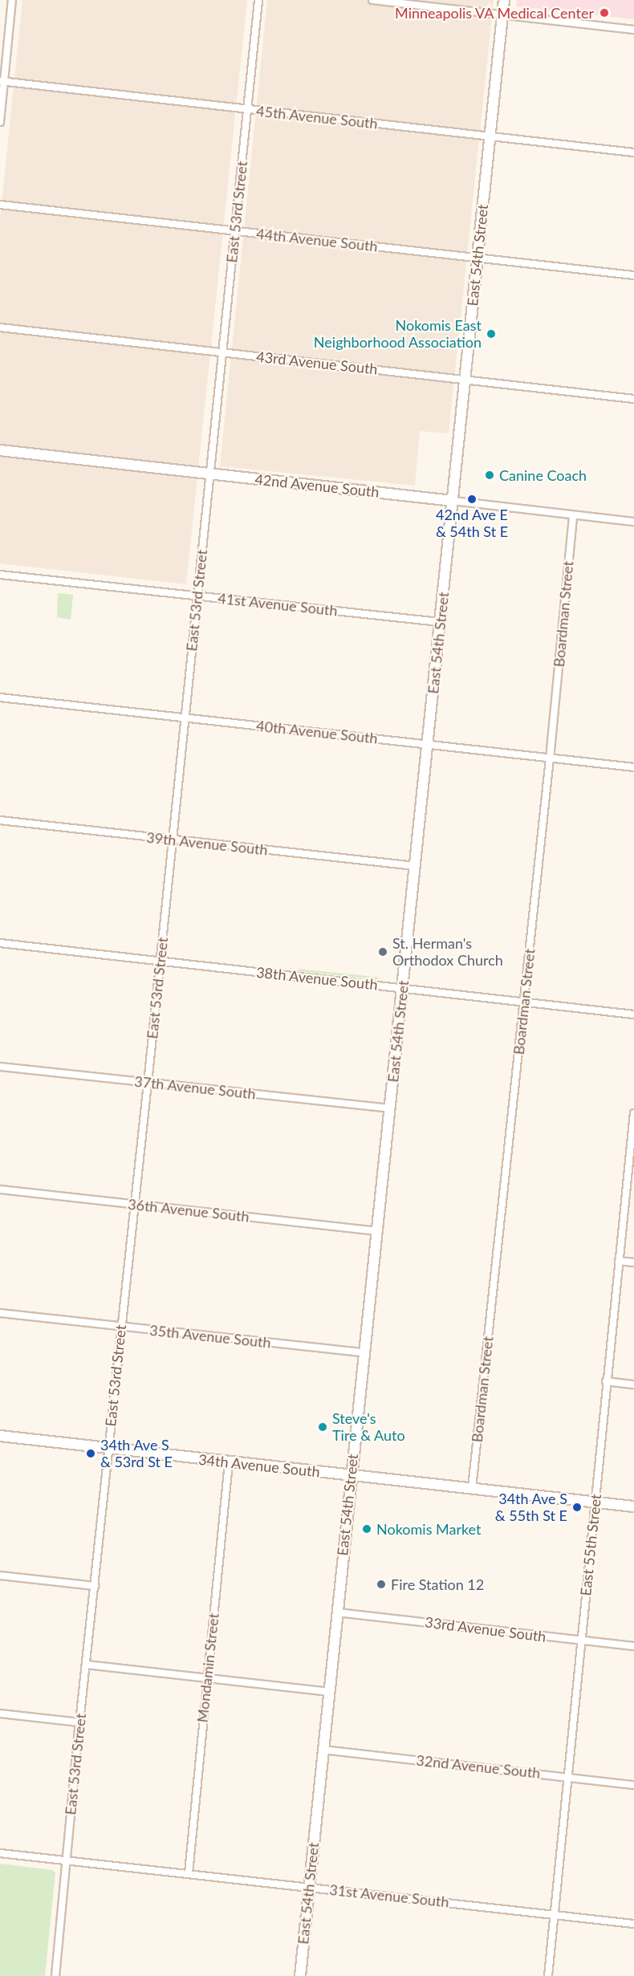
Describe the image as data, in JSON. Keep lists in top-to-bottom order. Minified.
{"streets":{"street":["45th Avenue South","East 53rd Street","44th Avenue South","East 54th Street","43rd Avenue South","42nd Avenue South","41st Avenue South","Boardman Street","40th Avenue South","39th Avenue South","38th Avenue South","37th Avenue South","36th Avenue South","35th Avenue South","34th Avenue South","East 55th Street","33rd Avenue South","Mondamin Street","32nd Avenue South","31st Avenue South"]},"crossings":[["45th Avenue South","East 53rd Street"],["45th Avenue South","East 54th Street"],["East 53rd Street","44th Avenue South"],["East 53rd Street","43rd Avenue South"],["East 53rd Street","42nd Avenue South"],["East 53rd Street","41st Avenue South"],["East 53rd Street","40th Avenue South"],["East 53rd Street","39th Avenue South"],["East 53rd Street","38th Avenue South"],["East 53rd Street","37th Avenue South"],["East 53rd Street","36th Avenue South"],["East 53rd Street","35th Avenue South"],["East 53rd Street","34th Avenue South"],["East 53rd Street","31st Avenue South"],["44th Avenue South","East 54th Street"],["East 54th Street","43rd Avenue South"],["East 54th Street","42nd Avenue South"],["East 54th Street","41st Avenue South"],["East 54th Street","40th Avenue South"],["East 54th Street","39th Avenue South"],["East 54th Street","38th Avenue South"],["East 54th Street","37th Avenue South"],["East 54th Street","36th Avenue South"],["East 54th Street","35th Avenue South"],["East 54th Street","34th Avenue South"],["East 54th Street","33rd Avenue South"],["East 54th Street","32nd Avenue South"],["East 54th Street","31st Avenue South"],["42nd Avenue South","Boardman Street"],["Boardman Street","40th Avenue South"],["Boardman Street","38th Avenue South"],["Boardman Street","34th Avenue South"],["34th Avenue South","East 55th Street"],["34th Avenue South","Mondamin Street"],["East 55th Street","33rd Avenue South"],["East 55th Street","32nd Avenue South"],["East 55th Street","31st Avenue South"],["Mondamin Street","31st Avenue South"]],"places":["Minneapolis VA Medical Center","Nokomis East Neighborhood Association","Canine Coach","42nd Ave E & 54th St E","St. Herman's Orthodox Church","Steve's Tire & Auto","34th Ave S & 53rd St E","34th Ave S & 55th St E","Nokomis Market","Fire Station 12"]}
